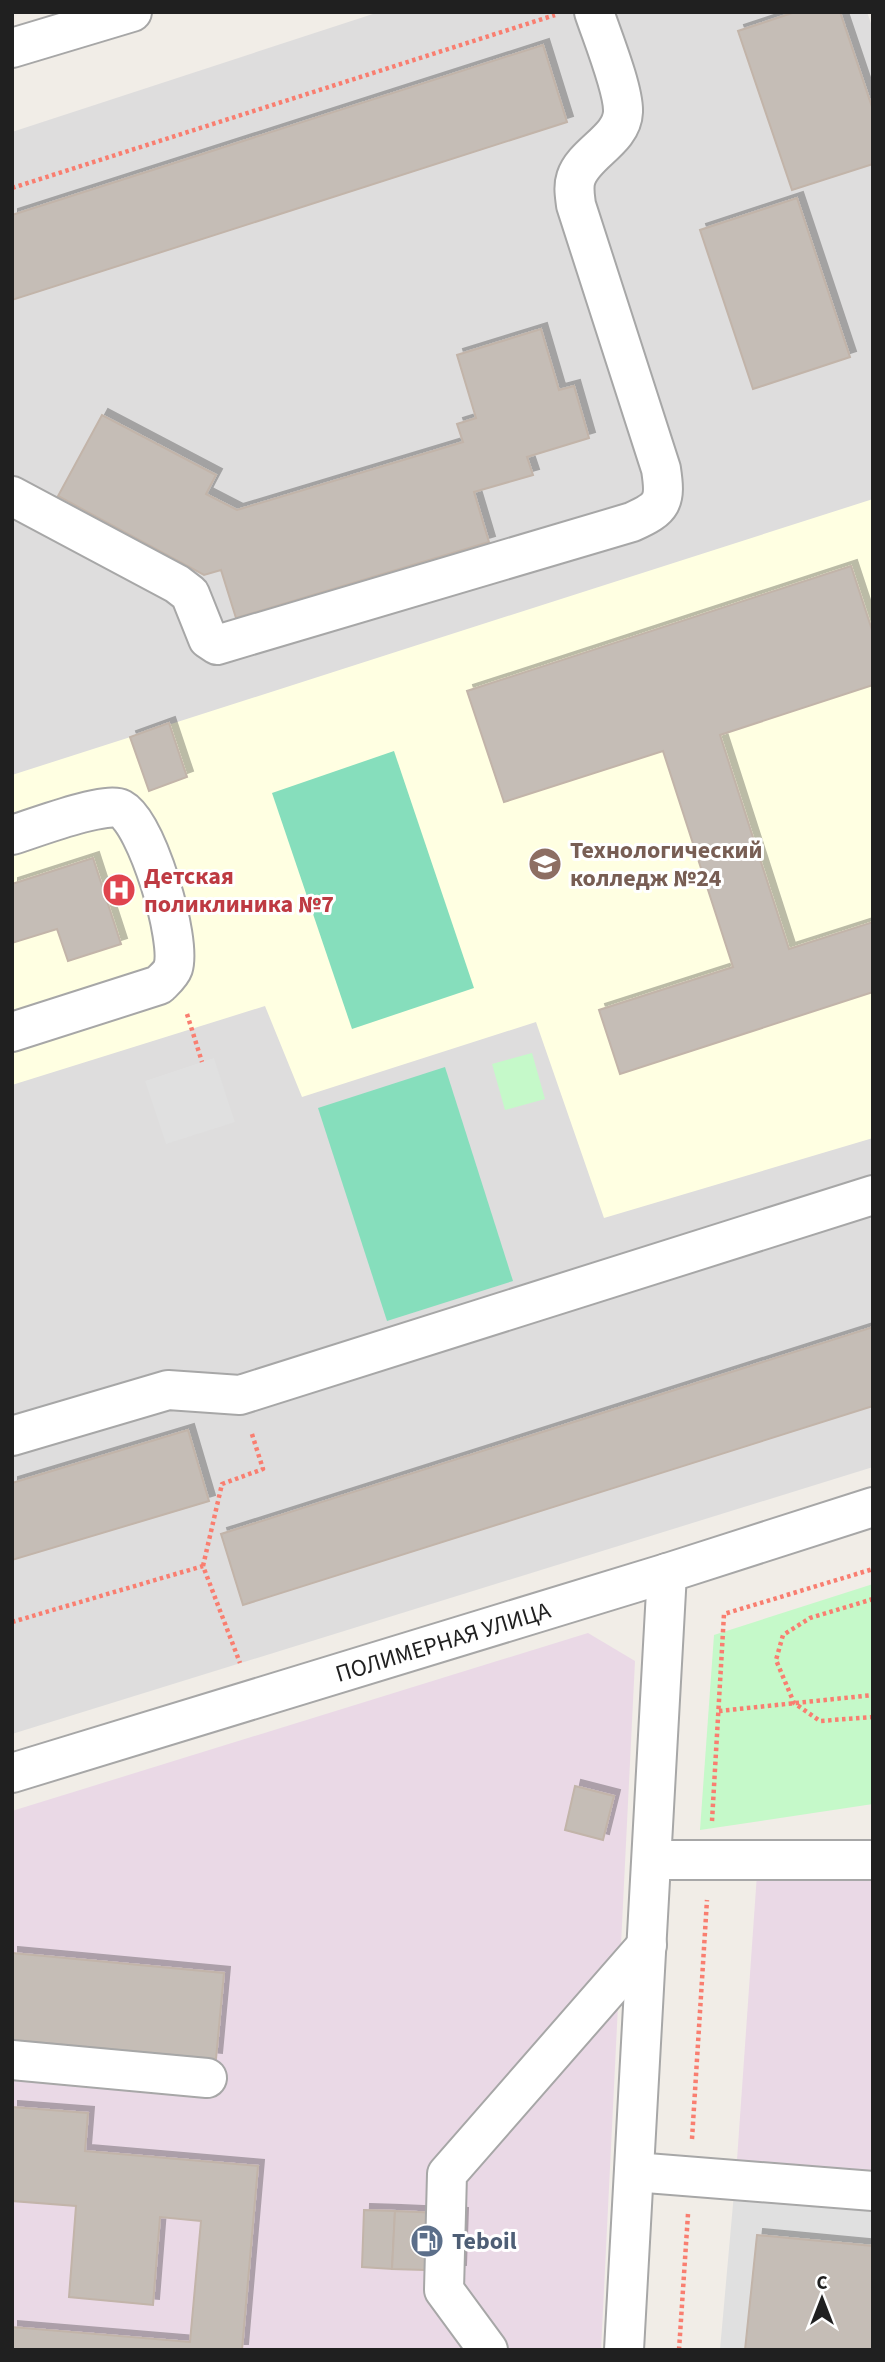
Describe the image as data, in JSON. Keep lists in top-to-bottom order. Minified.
{"streets":{"street":["ПОЛИМЕРНАЯ УЛИЦА"]},"places":{"school or university":["Технологический колледж №24"],"hospital":["Детская поликлиника №7"],"fuel station":["Teboil"]},"north":"top"}
